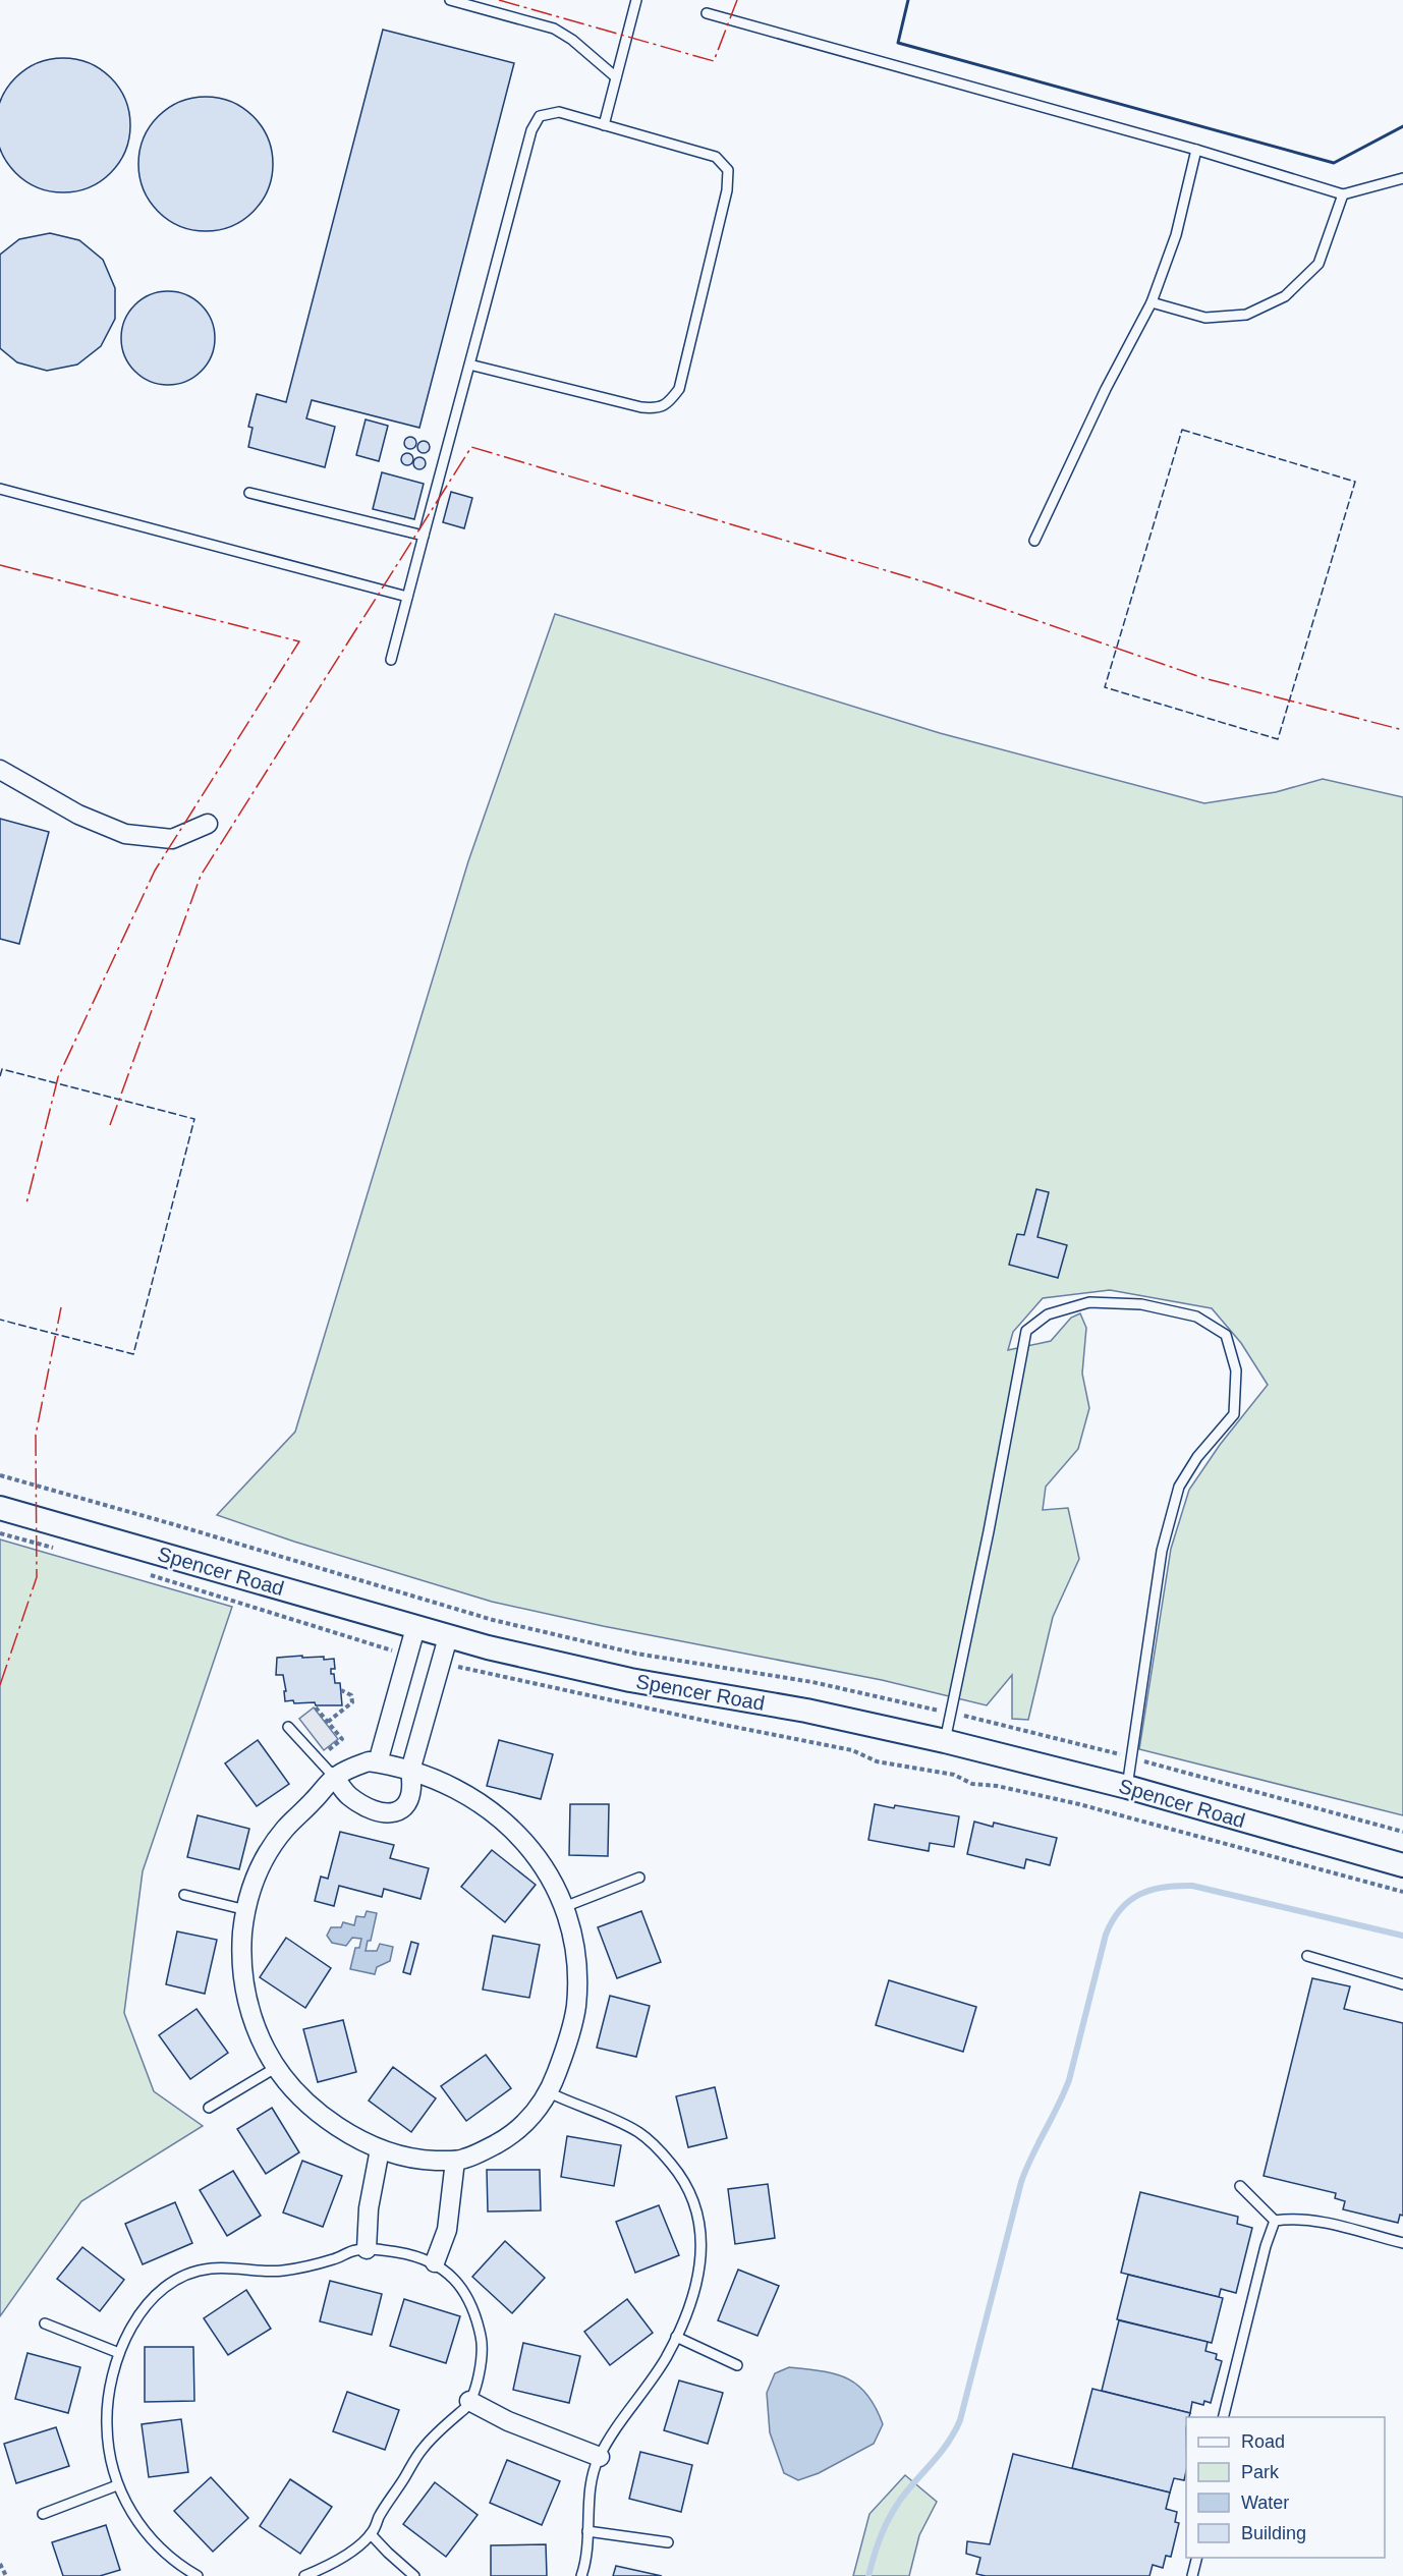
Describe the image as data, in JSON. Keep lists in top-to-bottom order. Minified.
{"streets":{"street":["Spencer Road"]},"legend":["Road","Park","Water","Building"]}
